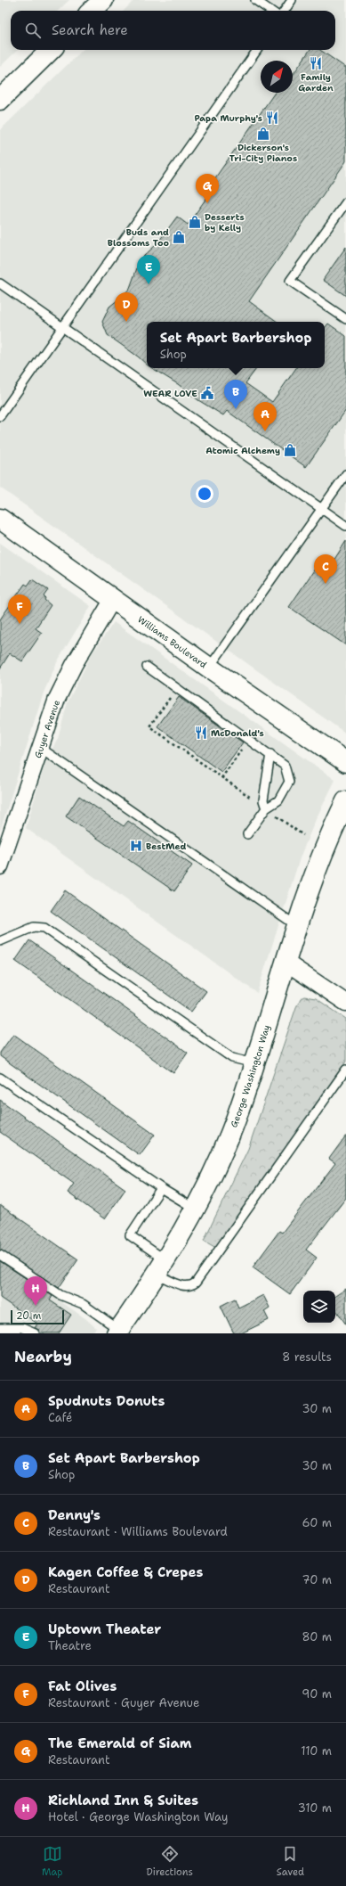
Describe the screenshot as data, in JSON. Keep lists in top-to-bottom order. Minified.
{"streets":{"main road":["Williams Boulevard","George Washington Way"],"street":["Guyer Avenue"]},"crossings":[["Williams Boulevard","Guyer Avenue"]],"places":{"restaurant":["Family Garden","Papa Murphy's","McDonald's"],"shop":["Dickerson's Tri-City Pianos","Desserts by Kelly","Buds and Blossoms Too","Atomic Alchemy"],"public building":["WEAR LOVE"],"hospital":["BestMed"]},"scale_bar":"20 m","north":"top right","page":{"search":"Search here","pins":["G","E","D","B","A","C","F","H"],"popup":["Set Apart Barbershop","Shop"],"scale":"20 m","heading":["Nearby","8 results"],"list":[{"mark":"A","name":"Spudnuts Donuts","note":"Café","value":"30 m"},{"mark":"B","name":"Set Apart Barbershop","note":"Shop","value":"30 m"},{"mark":"C","name":"Denny's","note":"Restaurant · Williams Boulevard","value":"60 m"},{"mark":"D","name":"Kagen Coffee & Crepes","note":"Restaurant","value":"70 m"},{"mark":"E","name":"Uptown Theater","note":"Theatre","value":"80 m"},{"mark":"F","name":"Fat Olives","note":"Restaurant · Guyer Avenue","value":"90 m"},{"mark":"G","name":"The Emerald of Siam","note":"Restaurant","value":"110 m"},{"mark":"H","name":"Richland Inn & Suites","note":"Hotel · George Washington Way","value":"310 m"}],"nav":["Map","Directions","Saved"]}}
